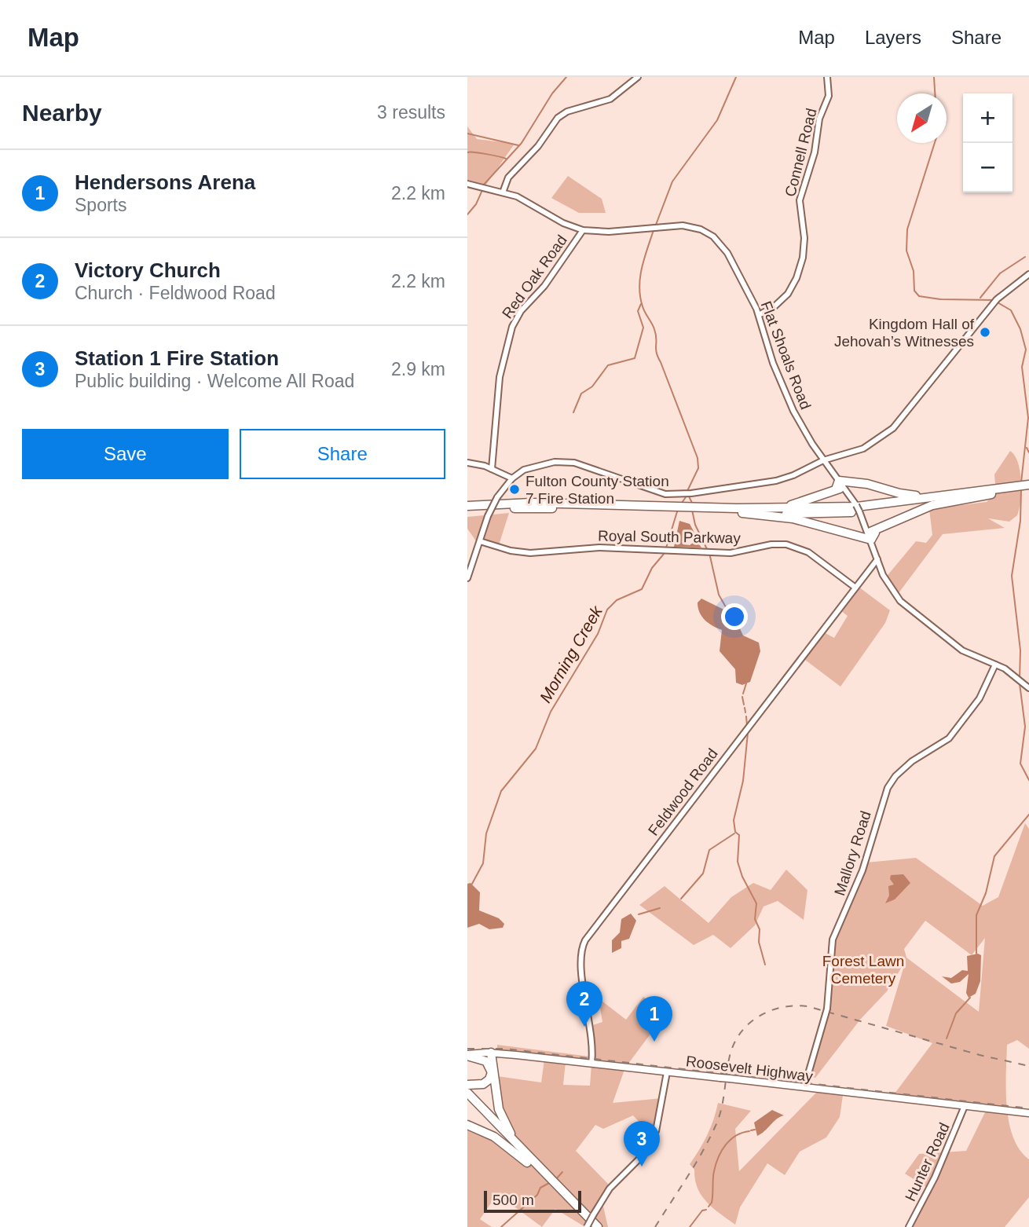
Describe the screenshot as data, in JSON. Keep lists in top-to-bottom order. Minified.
{"streets":{"main road":["Roosevelt Highway"],"street":["Connell Road","Red Oak Road","Flat Shoals Road","Royal South Parkway","Feldwood Road","Mallory Road","Hunter Road"]},"crossings":[["Connell Road","Flat Shoals Road"],["Red Oak Road","Flat Shoals Road"],["Flat Shoals Road","Feldwood Road"],["Flat Shoals Road","Mallory Road"],["Royal South Parkway","Feldwood Road"],["Feldwood Road","Roosevelt Highway"],["Mallory Road","Roosevelt Highway"],["Roosevelt Highway","Hunter Road"]],"water":["Morning Creek"],"parks":["Forest Lawn Cemetery"],"places":["Kingdom Hall of Jehovah’s Witnesses","Fulton County Station 7 Fire Station"],"scale_bar":"500 m","north":"bottom left","page":{"header":"Map","nav":["Map","Layers","Share"],"heading":["Nearby","3 results"],"map_buttons":["+","−"],"list":[{"mark":"1","name":"Hendersons Arena","note":"Sports","value":"2.2 km"},{"mark":"2","name":"Victory Church","note":"Church · Feldwood Road","value":"2.2 km"},{"mark":"3","name":"Station 1 Fire Station","note":"Public building · Welcome All Road","value":"2.9 km"}],"buttons":["Save","Share"],"pins":["2","1","3"],"scale":"500 m"}}
